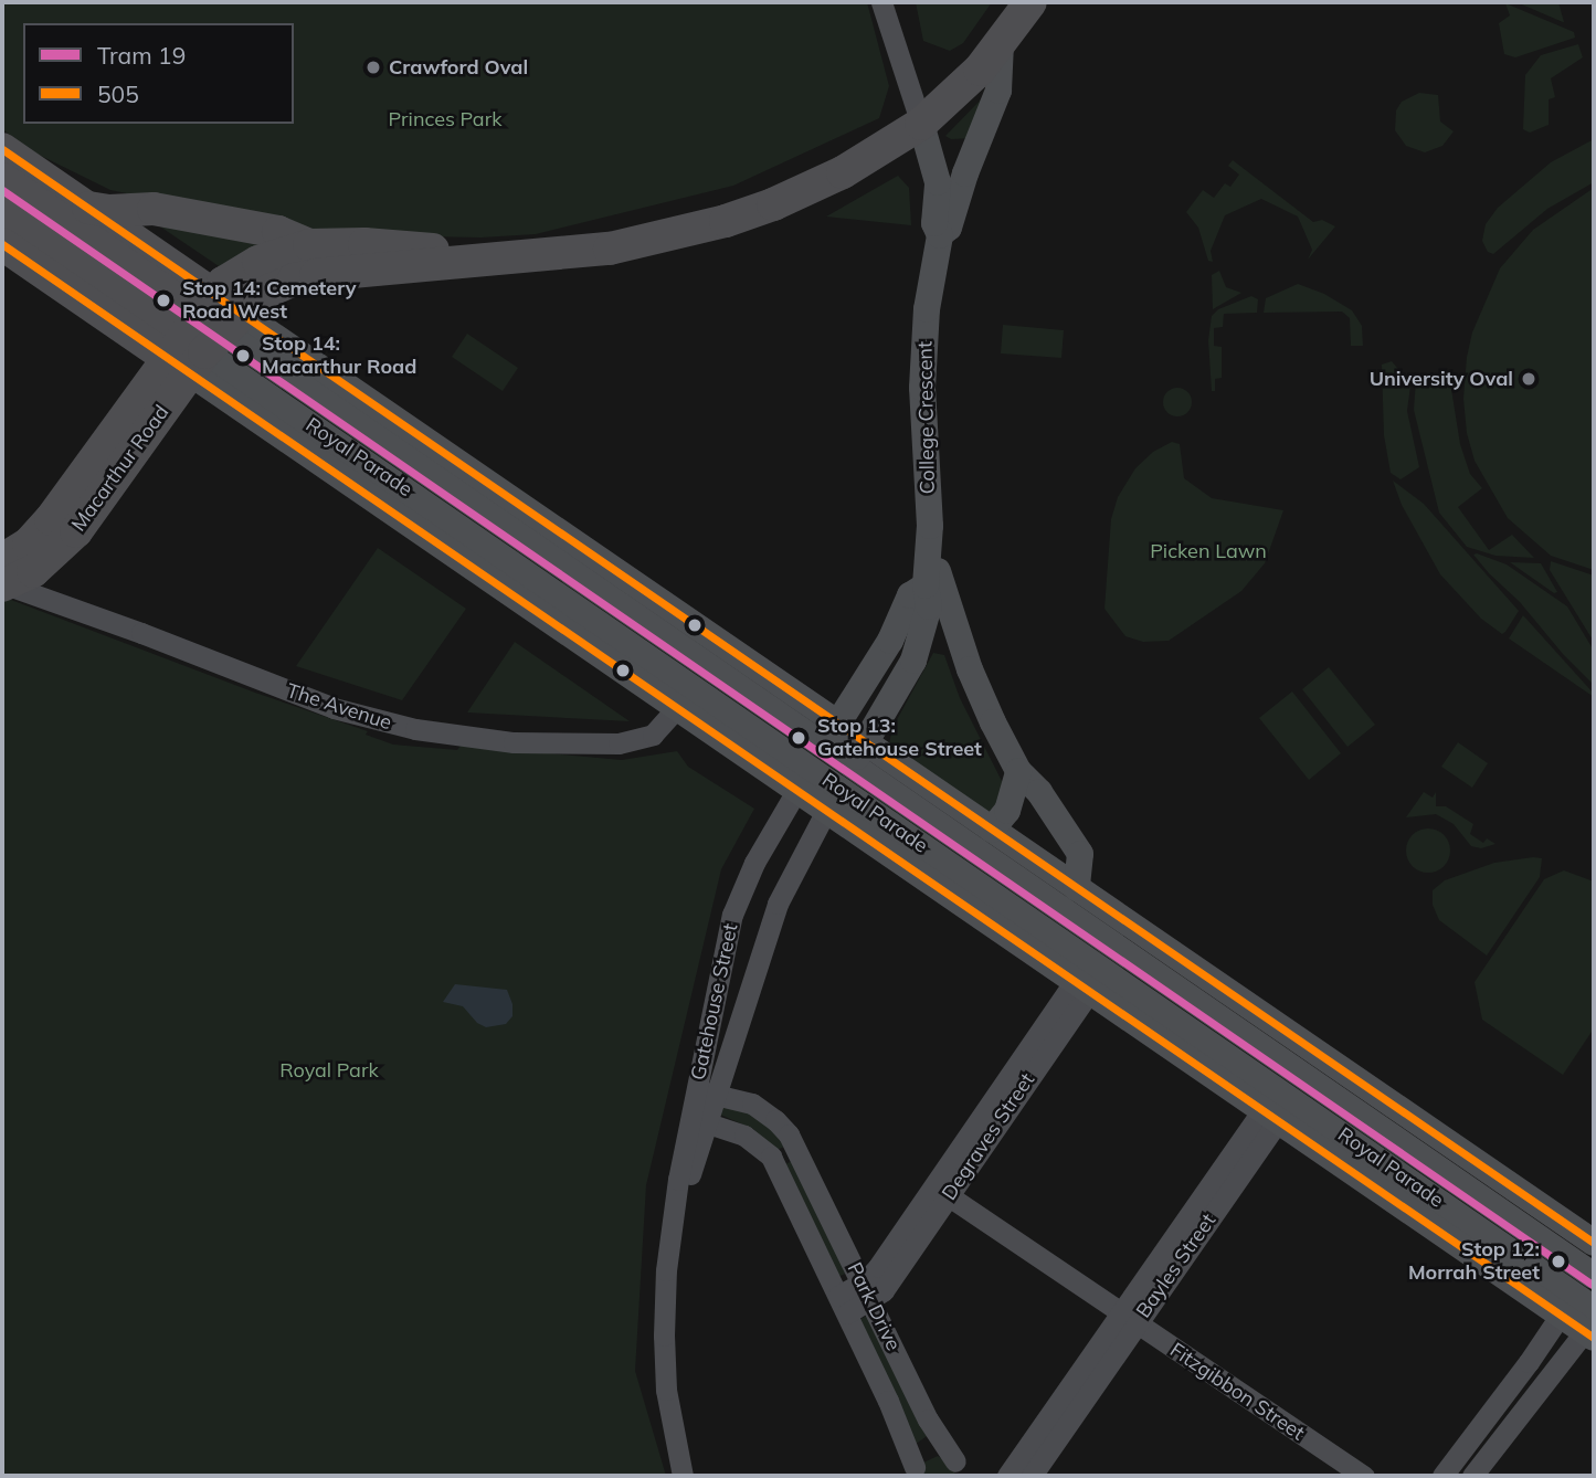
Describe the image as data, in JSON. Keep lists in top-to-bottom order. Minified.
{"streets":{"highway":["Royal Parade","Macarthur Road"],"main road":["College Crescent","Bayles Street"],"street":["The Avenue","Gatehouse Street","Degraves Street","Park Drive","Fitzgibbon Street"]},"crossings":[["College Crescent","Royal Parade"],["College Crescent","Gatehouse Street"],["Royal Parade","Macarthur Road"],["Royal Parade","The Avenue"],["Royal Parade","Gatehouse Street"],["Royal Parade","Degraves Street"],["Royal Parade","Bayles Street"],["Macarthur Road","The Avenue"],["Gatehouse Street","Park Drive"],["Degraves Street","Park Drive"],["Degraves Street","Fitzgibbon Street"],["Bayles Street","Fitzgibbon Street"]],"parks":["Princes Park","Picken Lawn","Royal Park"],"places":["Crawford Oval","Stop 14: Cemetery Road West","Stop 14: Macarthur Road","University Oval","Stop 13: Gatehouse Street","Stop 12: Morrah Street"],"lines":["transit line 505","tram line 19"],"legend":["Tram 19","505"]}
